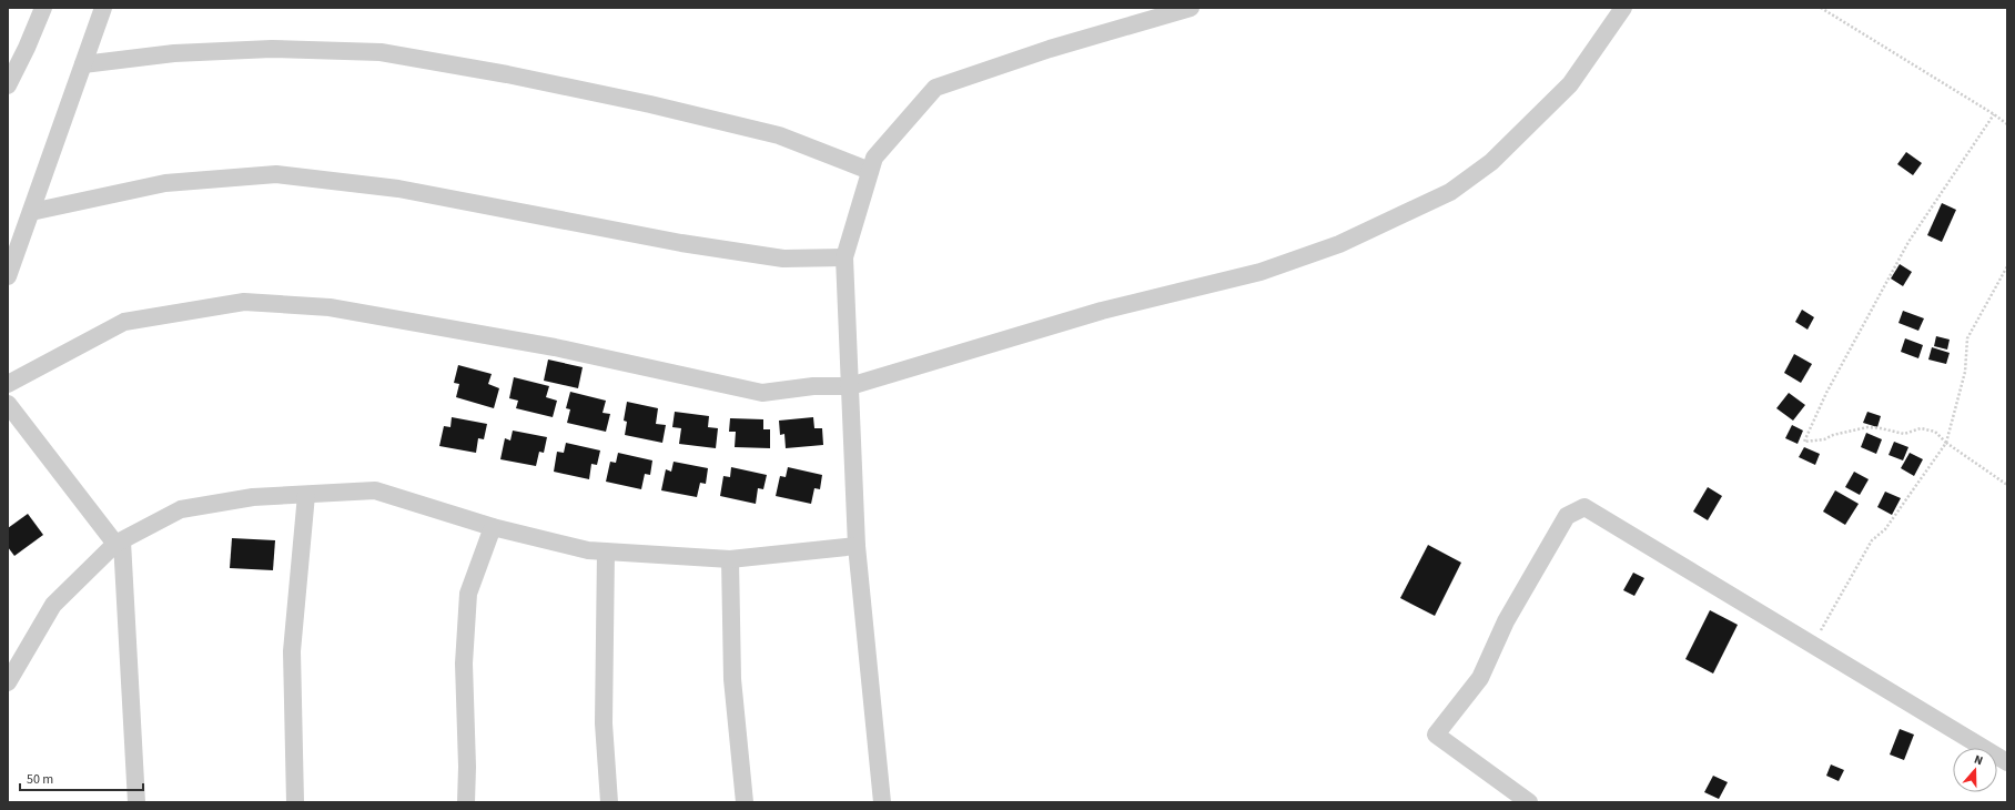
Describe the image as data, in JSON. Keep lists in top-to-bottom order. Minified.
{"scale_bar":"50 m","north":"top"}
